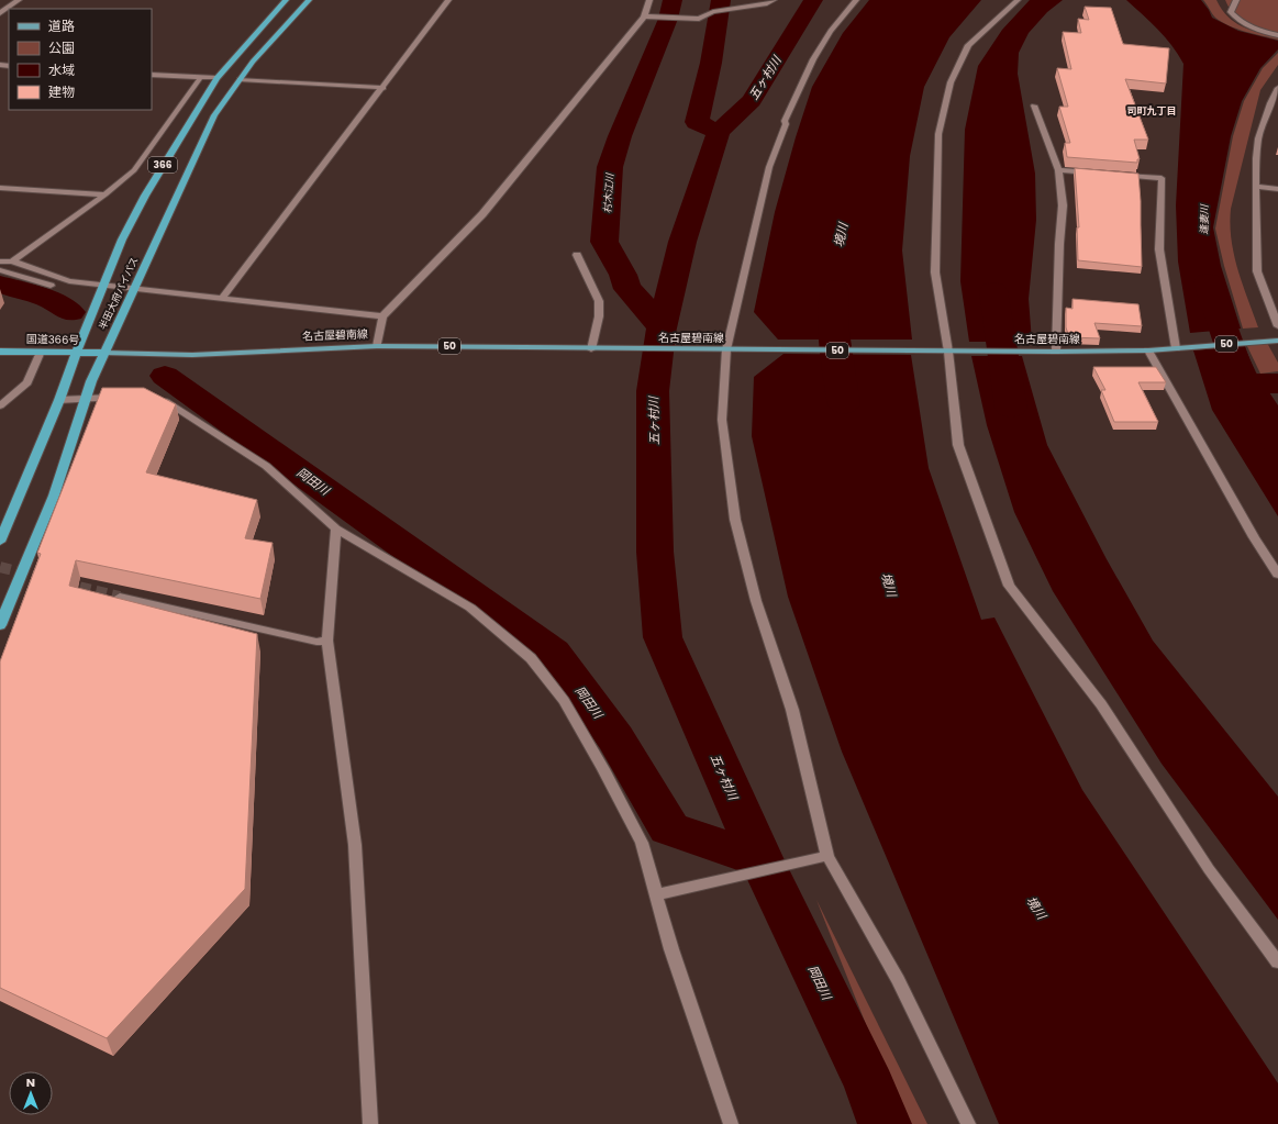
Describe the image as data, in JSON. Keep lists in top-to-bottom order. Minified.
{"streets":{"highway":["366","半田大府パイパス","国道366号"],"main road":["名古屋碧南線","50"]},"crossings":[["半田大府パイパス","名古屋碧南線"],["半田大府パイパス","国道366号"],["名古屋碧南線","国道366号"]],"districts":["司町九丁目"],"water":["五ヶ村川","村木江川","逢妻川","境川","岡田川"],"legend":["道路","公園","水域","建物"],"north":"top"}
